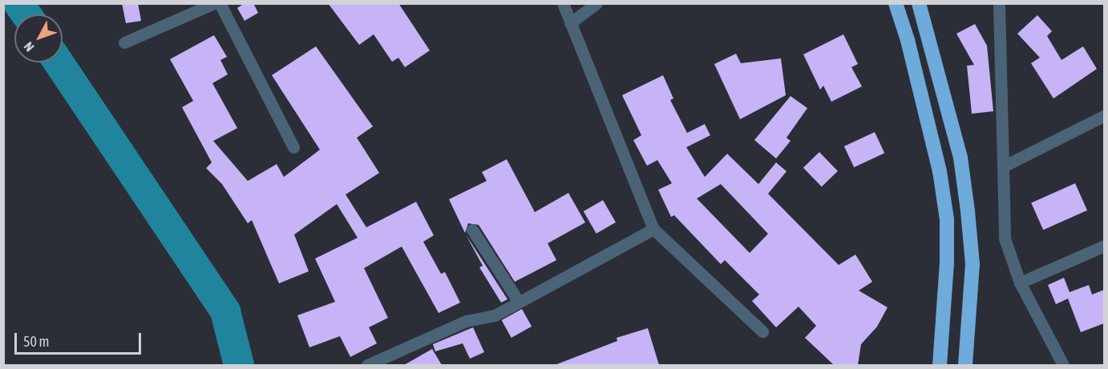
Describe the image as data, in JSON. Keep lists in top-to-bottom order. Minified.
{"scale_bar":"50 m","north":"bottom left"}
